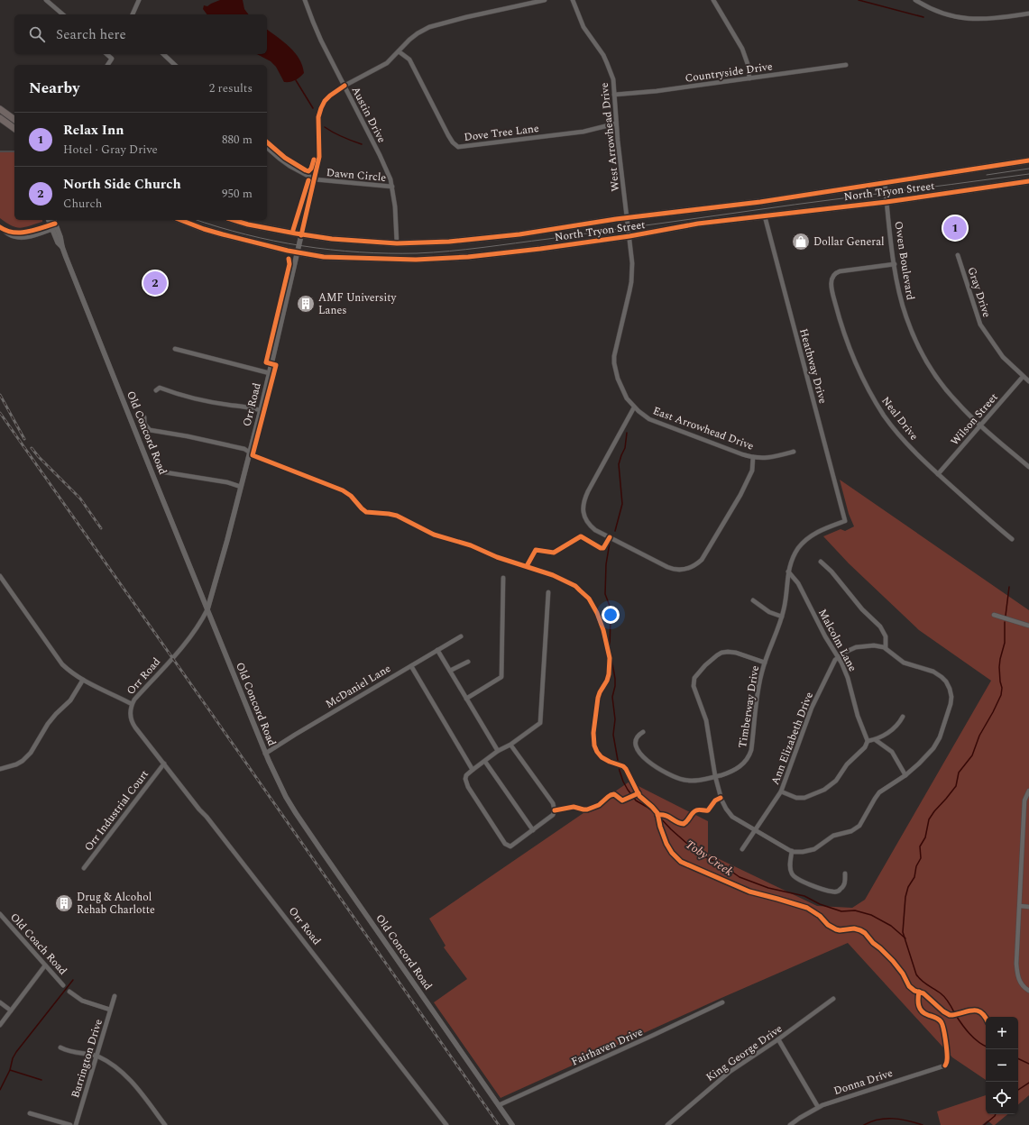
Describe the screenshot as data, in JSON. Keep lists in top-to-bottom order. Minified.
{"streets":{"main road":["North Tryon Street"],"street":["Countryside Drive","Austin Drive","Dove Tree Lane","West Arrowhead Drive","Dawn Circle","Owen Boulevard","Gray Drive","Heathway Drive","Orr Road","Neal Drive","Wilson Street","East Arrowhead Drive","Old Concord Road","Malcolm Lane","McDaniel Lane","Timberway Drive","Ann Elizabeth Drive","Orr Industrial Court","Old Coach Road","Fairhaven Drive","King George Drive","Barrington Drive","Donna Drive"]},"crossings":[["Countryside Drive","West Arrowhead Drive"],["Austin Drive","Dawn Circle"],["Austin Drive","North Tryon Street"],["Austin Drive","Orr Road"],["Dove Tree Lane","West Arrowhead Drive"],["Dove Tree Lane","Orr Road"],["West Arrowhead Drive","North Tryon Street"],["West Arrowhead Drive","East Arrowhead Drive"],["Dawn Circle","Orr Road"],["North Tryon Street","Owen Boulevard"],["North Tryon Street","Heathway Drive"],["North Tryon Street","Orr Road"],["North Tryon Street","East Arrowhead Drive"],["Owen Boulevard","Neal Drive"],["Owen Boulevard","Wilson Street"],["Gray Drive","Wilson Street"],["Heathway Drive","Timberway Drive"],["Orr Road","Old Concord Road"],["Orr Road","Orr Industrial Court"],["Neal Drive","Wilson Street"],["Old Concord Road","McDaniel Lane"],["Old Concord Road","Fairhaven Drive"],["Malcolm Lane","Timberway Drive"],["Malcolm Lane","Ann Elizabeth Drive"]],"water":["Toby Creek"],"places":{"shop":["Dollar General"],"building":["AMF University Lanes","Drug & Alcohol Rehab Charlotte"]},"page":{"search":"Search here","heading":["Nearby","2 results"],"list":[{"mark":"1","name":"Relax Inn","note":"Hotel · Gray Drive","value":"880 m"},{"mark":"2","name":"North Side Church","note":"Church","value":"950 m"}],"pins":["1","2"],"map_buttons":["+","−"]}}
